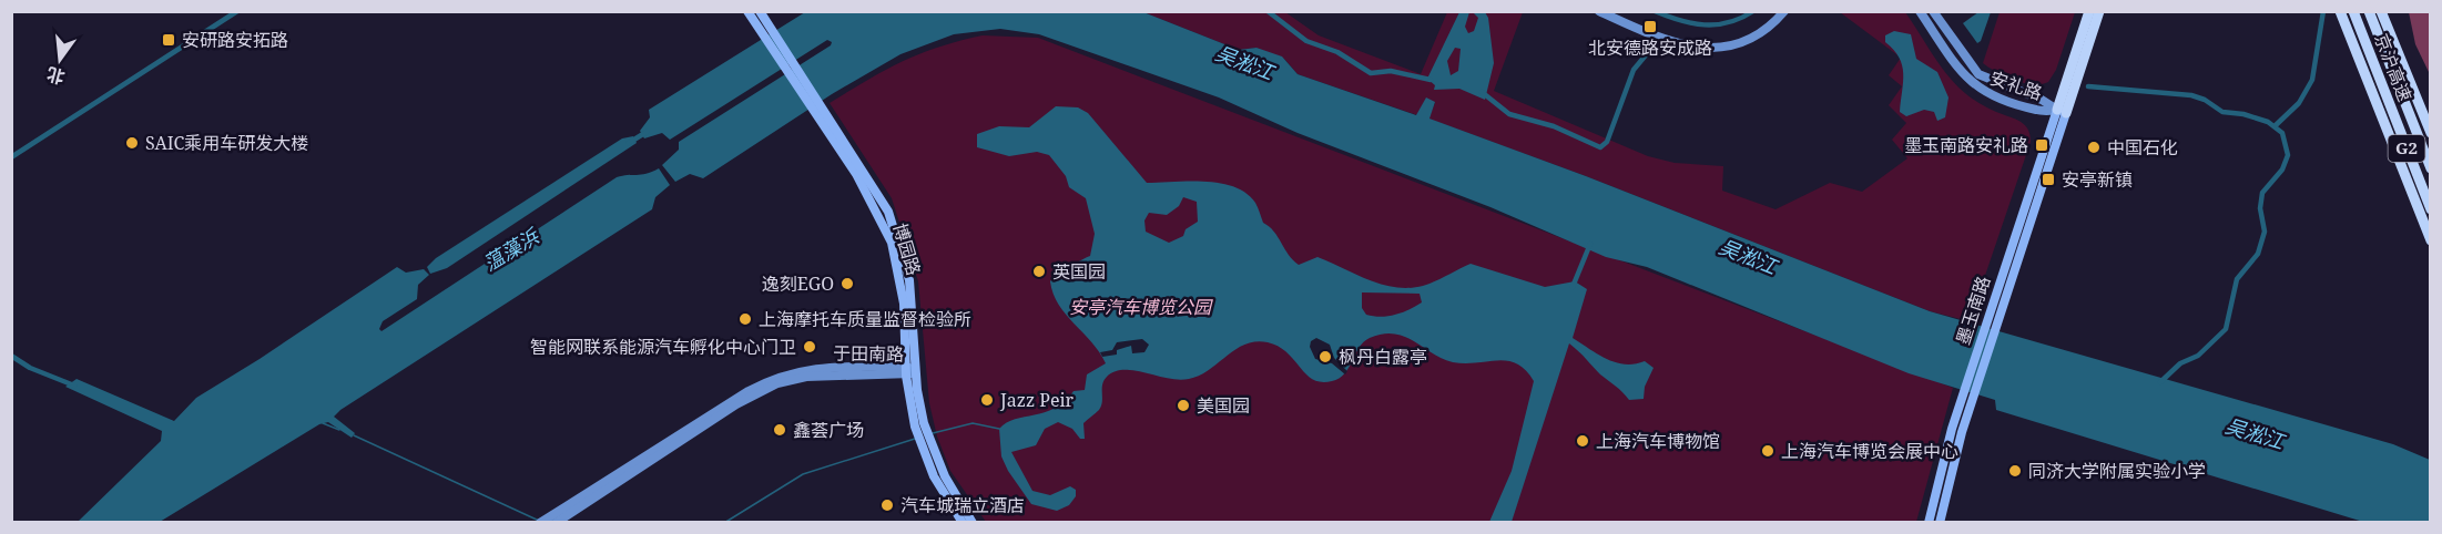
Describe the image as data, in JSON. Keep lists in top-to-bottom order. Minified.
{"streets":{"highway":["京沪高速","G2"],"main road":["博园路","墨玉南路"],"street":["安礼路","于田南路"]},"crossings":[["安礼路","墨玉南路"],["博园路","于田南路"]],"water":["吴淞江","蕰藻浜"],"parks":["安亭汽车博览公园"],"places":{"transit":["北安德路安成路","安研路安拓路","墨玉南路安礼路","安亭新镇"],"other":["SAIC乘用车研发大楼","中国石化","英国园","逸刻EGO","上海摩托车质量监督检验所","智能网联系能源汽车孵化中心门卫","枫丹白露亭","Jazz Peir","美国园","鑫荟广场","上海汽车博物馆","上海汽车博览会展中心","同济大学附属实验小学","汽车城瑞立酒店"]},"north":"bottom"}
